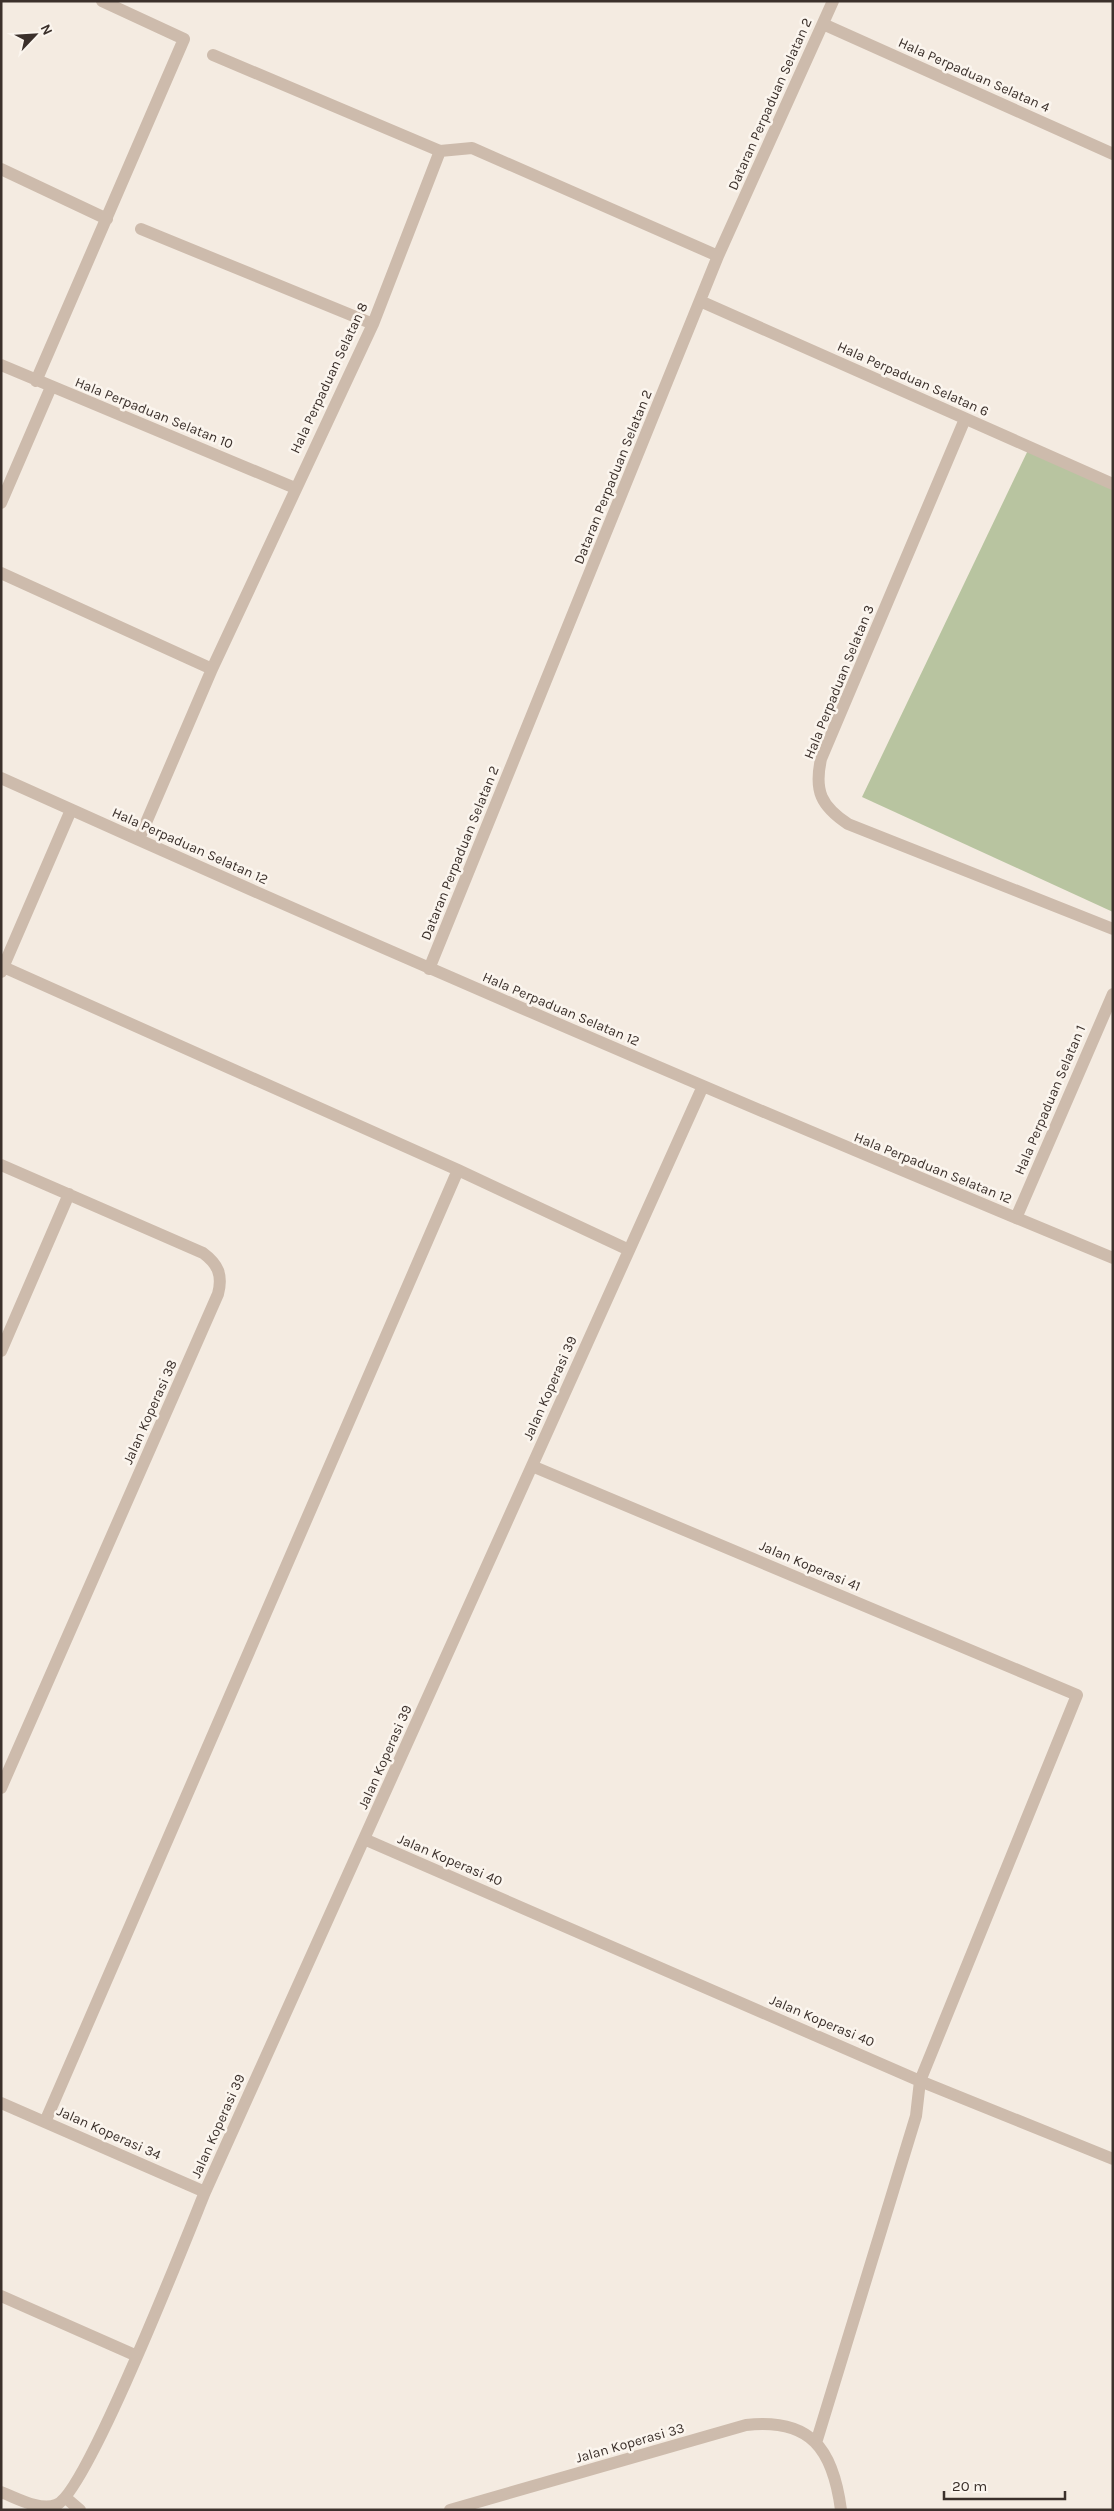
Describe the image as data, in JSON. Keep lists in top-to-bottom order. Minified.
{"streets":{"street":["Hala Perpaduan Selatan 4","Dataran Perpaduan Selatan 2","Hala Perpaduan Selatan 8","Hala Perpaduan Selatan 6","Hala Perpaduan Selatan 10","Hala Perpaduan Selatan 3","Hala Perpaduan Selatan 12","Hala Perpaduan Selatan 1","Jalan Koperasi 39","Jalan Koperasi 38","Jalan Koperasi 41","Jalan Koperasi 40","Jalan Koperasi 34","Jalan Koperasi 33"]},"crossings":[["Hala Perpaduan Selatan 4","Dataran Perpaduan Selatan 2"],["Dataran Perpaduan Selatan 2","Hala Perpaduan Selatan 6"],["Dataran Perpaduan Selatan 2","Hala Perpaduan Selatan 12"],["Hala Perpaduan Selatan 8","Hala Perpaduan Selatan 10"],["Hala Perpaduan Selatan 8","Hala Perpaduan Selatan 12"],["Hala Perpaduan Selatan 6","Hala Perpaduan Selatan 3"],["Hala Perpaduan Selatan 12","Hala Perpaduan Selatan 1"],["Hala Perpaduan Selatan 12","Jalan Koperasi 39"],["Jalan Koperasi 39","Jalan Koperasi 41"],["Jalan Koperasi 39","Jalan Koperasi 40"],["Jalan Koperasi 39","Jalan Koperasi 34"],["Jalan Koperasi 41","Jalan Koperasi 40"]],"scale_bar":"20 m","north":"top right"}
